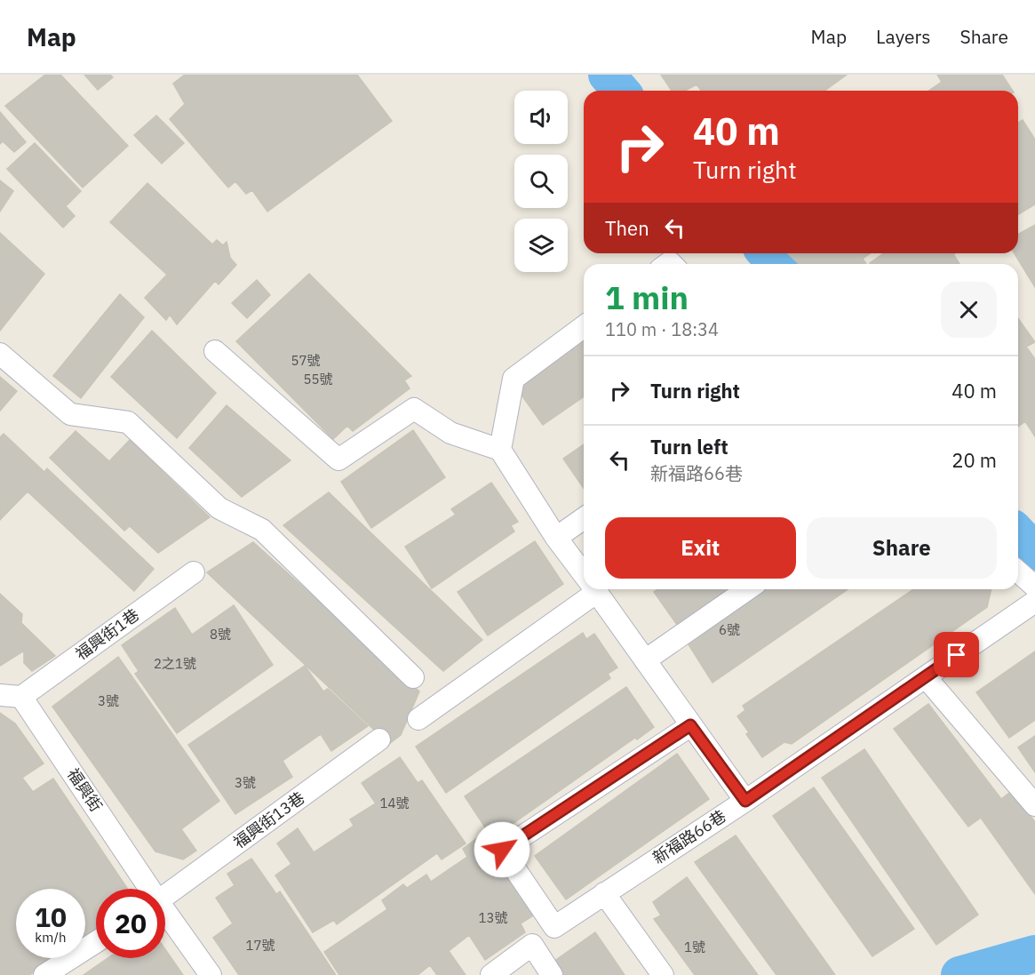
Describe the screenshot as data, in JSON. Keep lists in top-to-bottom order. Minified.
{"streets":{"lane":["福興街1巷","福興街","福興街13巷","新福路66巷"]},"crossings":[["福興街1巷","福興街"]],"house_numbers":["57號","55號","6號","8號","2之1號","3號","3號","14號","13號","17號","1號"],"page":{"header":"Map","nav":["Map","Layers","Share"],"turn":["40 m","Turn right"],"then":"Then","heading":["1 min","110 m · 18:34"],"list":[{"name":"Turn right","value":"40 m"},{"name":"Turn left","note":"新福路66巷","value":"20 m"}],"buttons":["Exit","Share"],"speed":"10 km/h","limit":"20"}}
